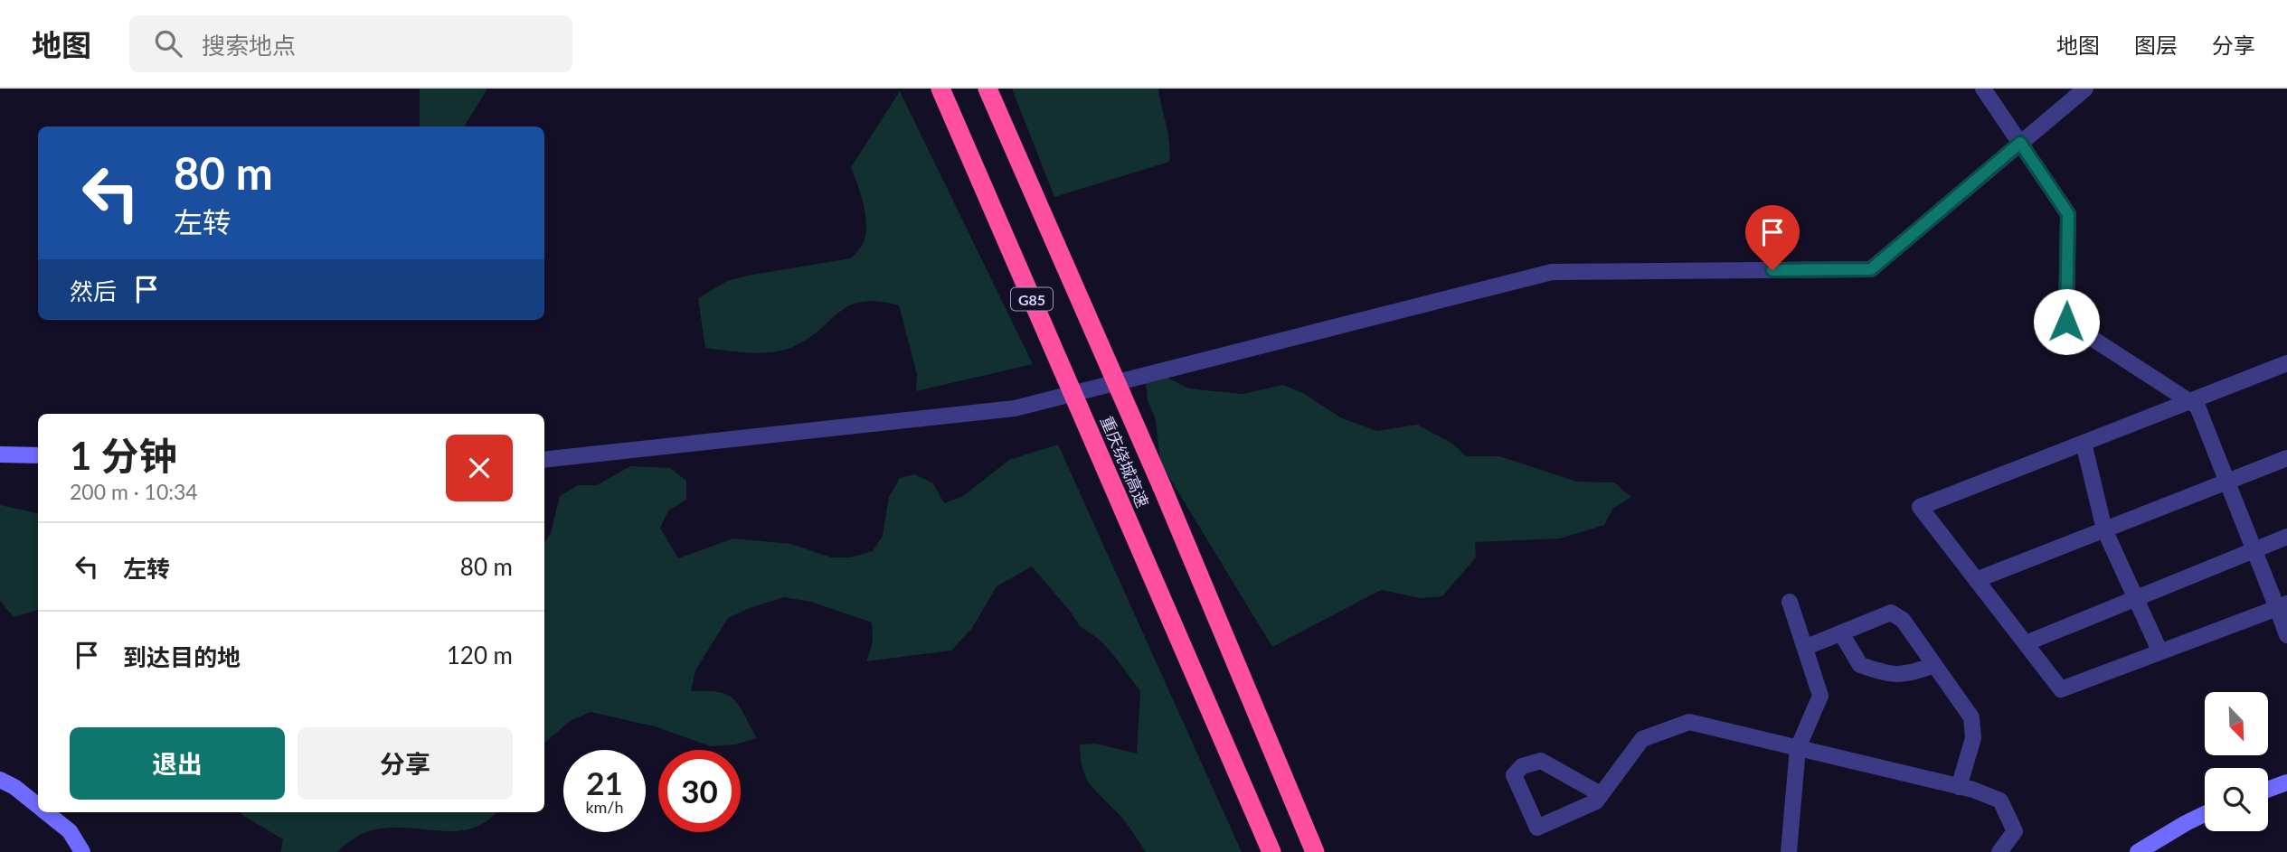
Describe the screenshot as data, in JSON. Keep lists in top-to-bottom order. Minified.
{"streets":{"highway":["G85","重庆绕城高速"]},"north":"bottom right","page":{"header":"地图","search":"搜索地点","nav":["地图","图层","分享"],"turn":["80 m","左转"],"then":"然后","heading":["1 分钟","200 m · 10:34"],"list":[{"name":"左转","value":"80 m"},{"name":"到达目的地","value":"120 m"}],"buttons":["退出","分享"],"speed":"21 km/h","limit":"30"}}
